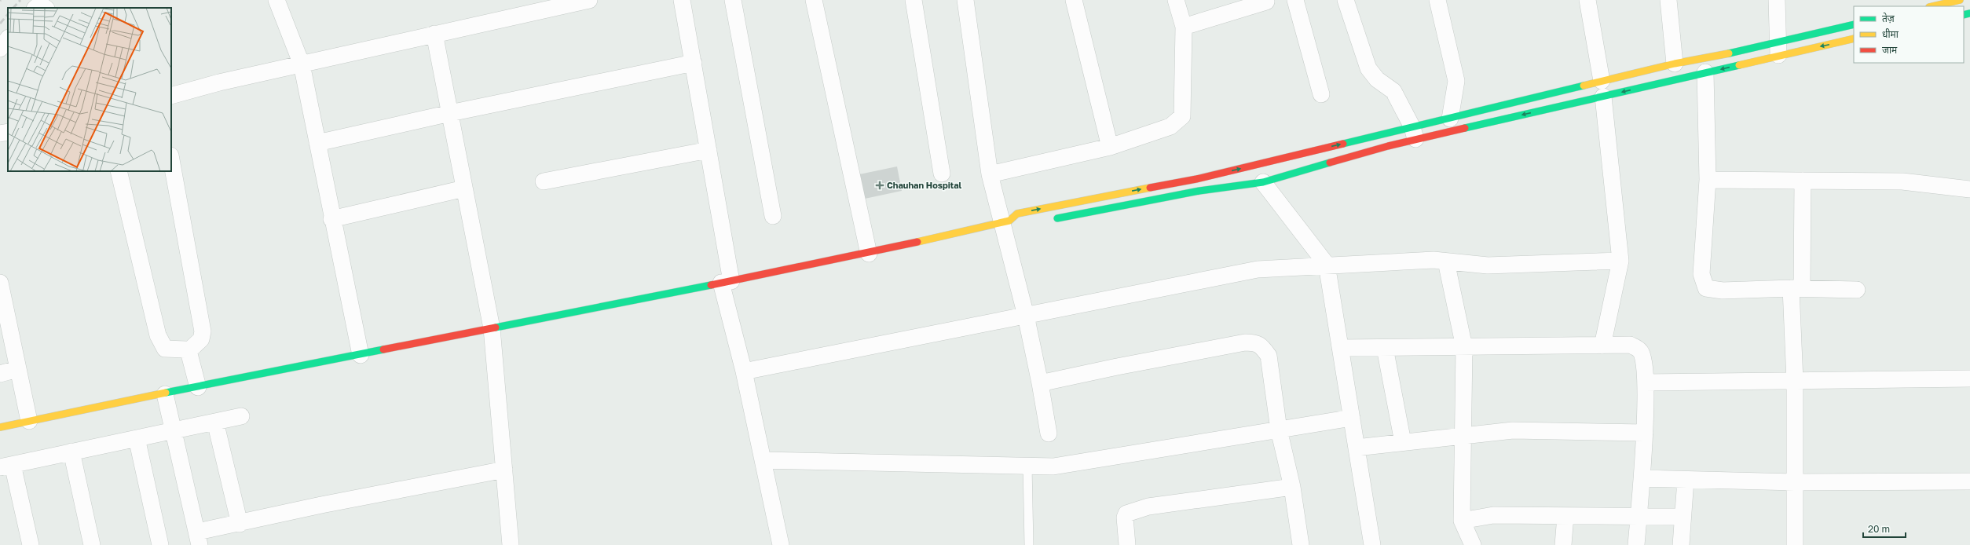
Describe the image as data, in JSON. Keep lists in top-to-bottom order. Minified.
{"places":{"health":["Chauhan Hospital"]},"legend":["तेज़","धीमा","जाम"],"scale_bar":"20 m"}
